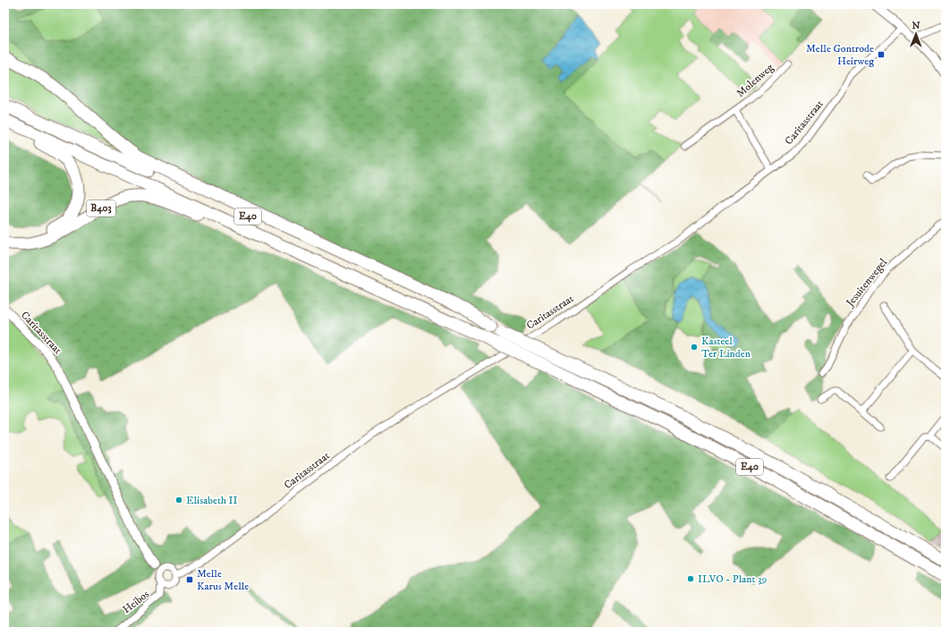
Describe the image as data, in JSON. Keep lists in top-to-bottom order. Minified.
{"streets":{"highway":["B403","E40"],"street":["Molenweg","Caritasstraat","Jesuitenwegel","Heibos"]},"crossings":[["Molenweg","Caritasstraat"],["Caritasstraat","Heibos"],["B403","E40"]],"places":{"transit":["Melle Gontrode Heirweg","Melle Karus Melle"],"other":["Kasteel Ter Linden","Elisabeth II","ILVO - Plant 39"]},"north":"top"}
